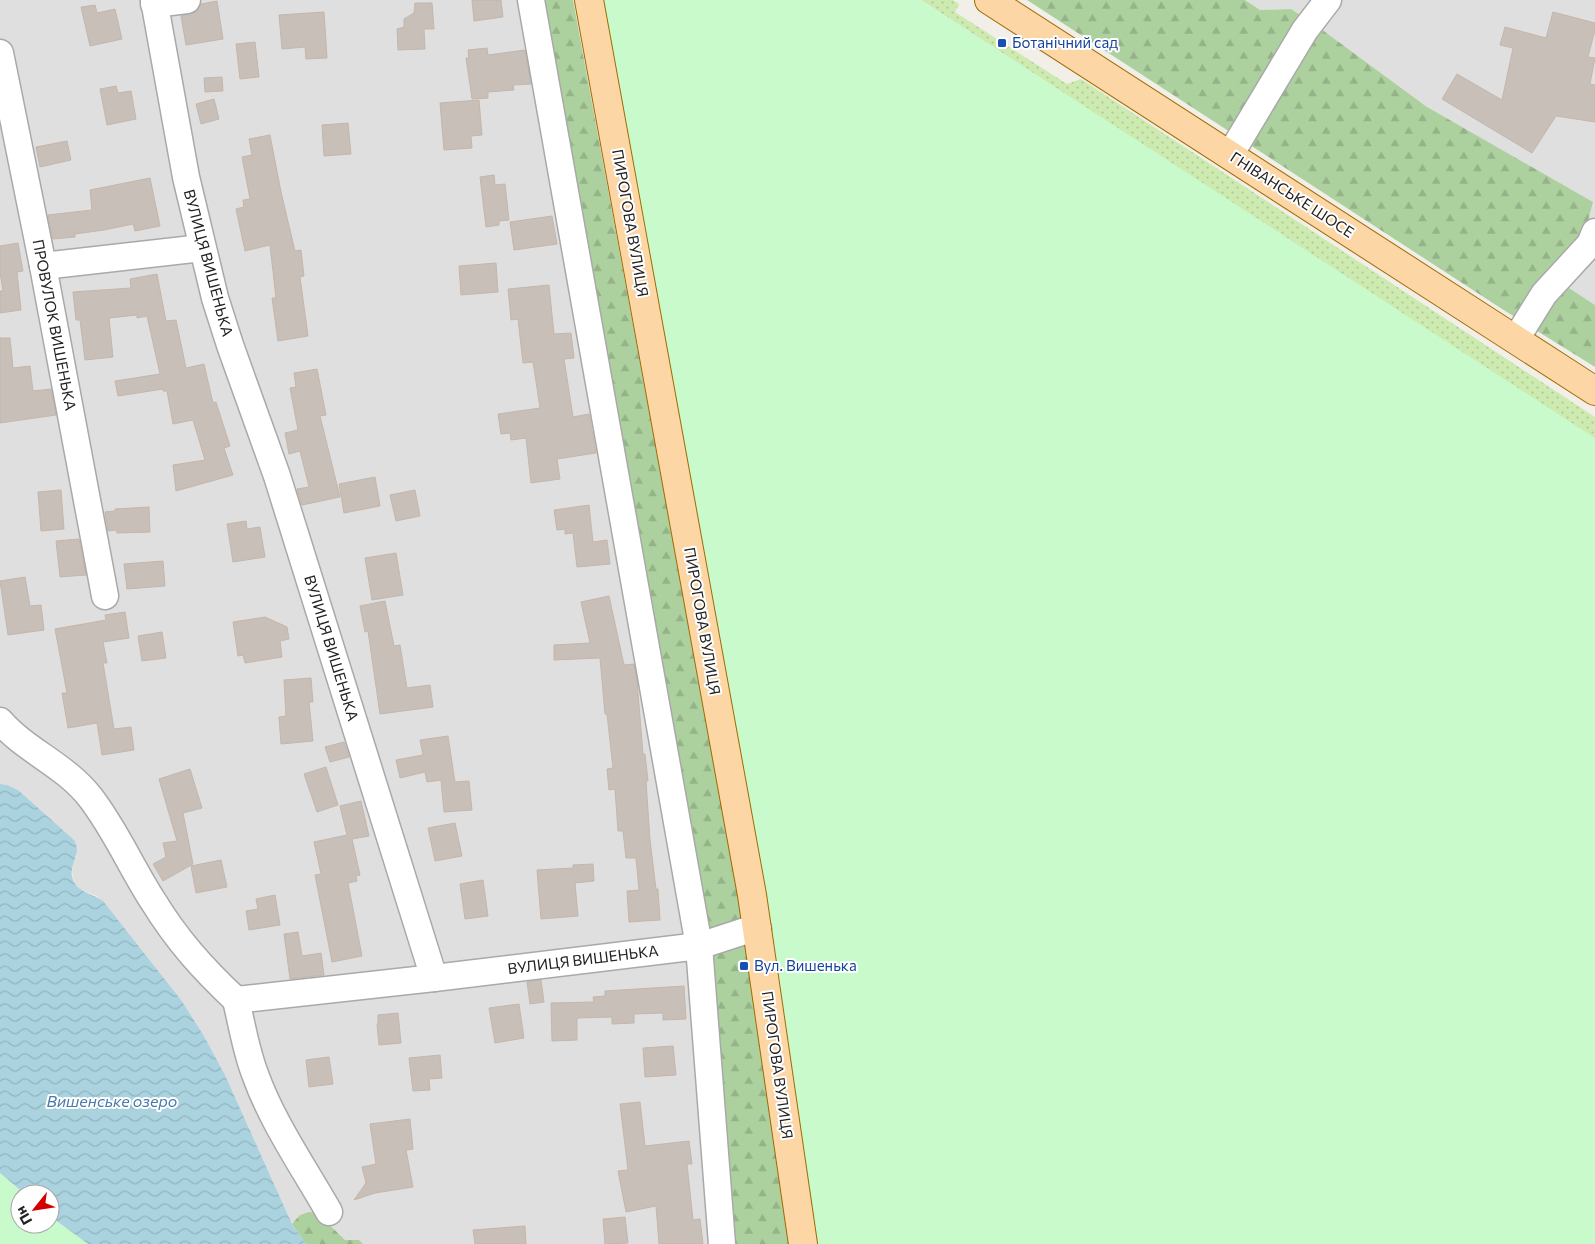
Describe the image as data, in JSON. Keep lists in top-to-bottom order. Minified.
{"streets":{"main road":["ГНІВАНСЬКЕ ШОСЕ","ПИРОГОВА ВУЛИЦЯ"],"street":["ВУЛИЦЯ ВИШЕНЬКА","ПРОВУЛОК ВИШЕНЬКА"]},"crossings":[["ПИРОГОВА ВУЛИЦЯ","ВУЛИЦЯ ВИШЕНЬКА"]],"water":["Вишенське озеро"],"places":{"transit":["Ботанічний сад","Вул. Вишенька"]},"north":"bottom left"}
